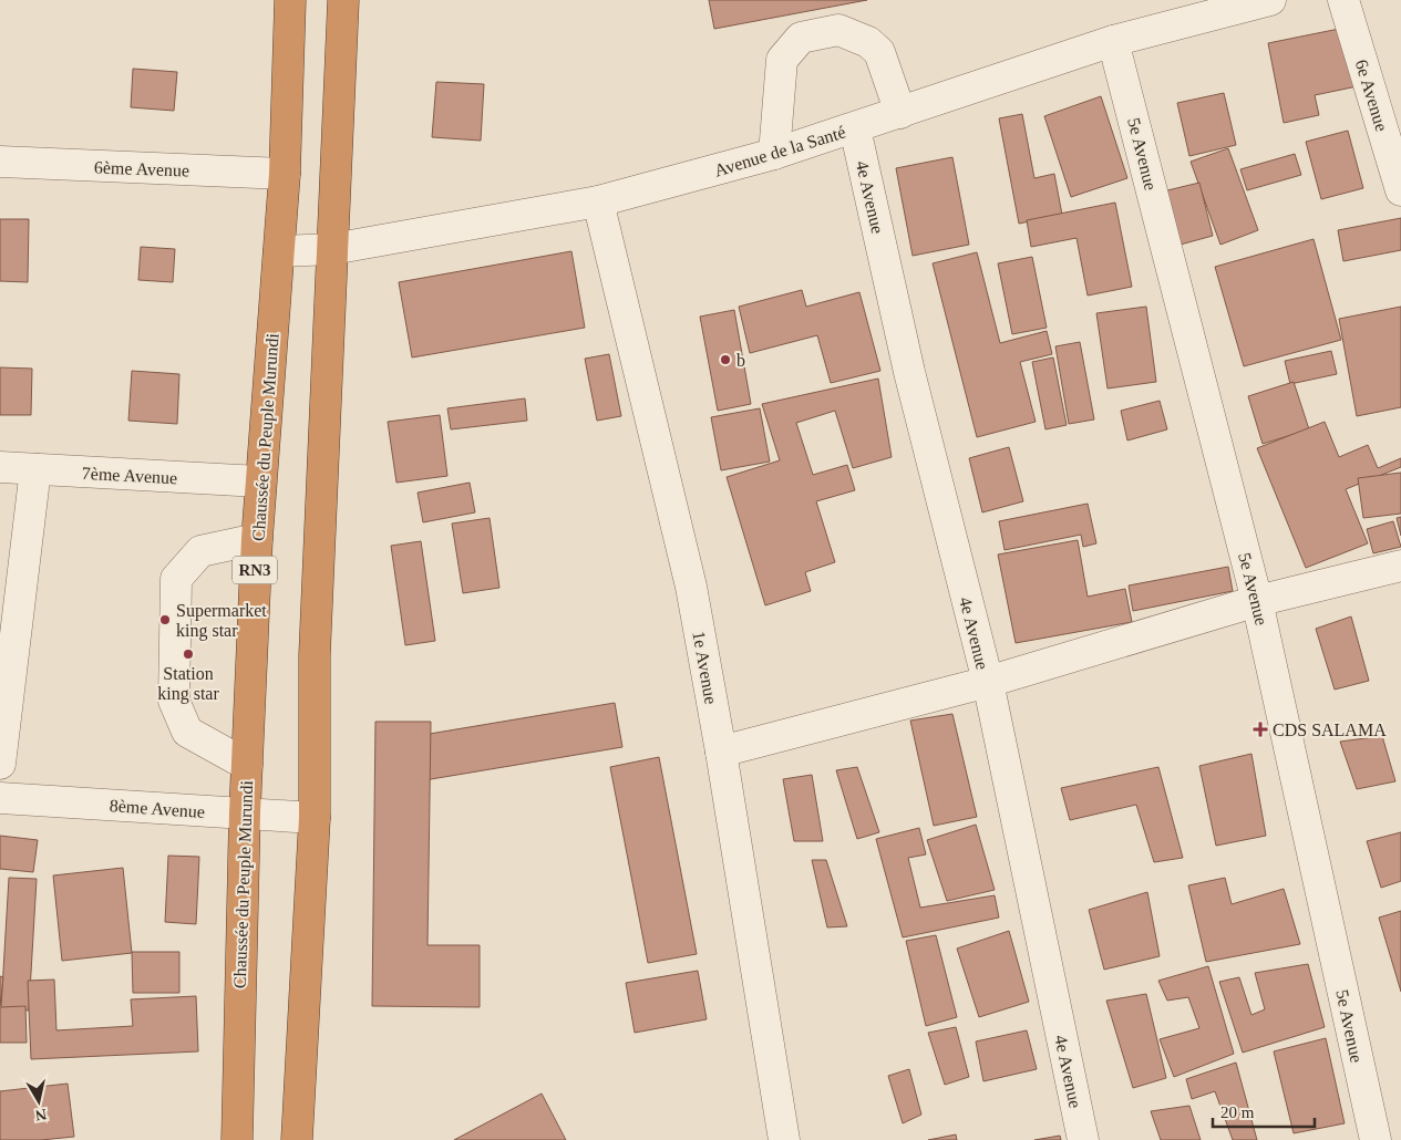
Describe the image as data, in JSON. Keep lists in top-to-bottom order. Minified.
{"streets":{"highway":["Chaussée du Peuple Murundi","RN3"],"street":["6e Avenue","Avenue de la Santé","5e Avenue","6ème Avenue","4e Avenue","7ème Avenue","1e Avenue","8ème Avenue"]},"crossings":[["Avenue de la Santé","5e Avenue"],["Avenue de la Santé","4e Avenue"],["Avenue de la Santé","Chaussée du Peuple Murundi"],["Avenue de la Santé","1e Avenue"],["6ème Avenue","Chaussée du Peuple Murundi"],["Chaussée du Peuple Murundi","7ème Avenue"],["Chaussée du Peuple Murundi","8ème Avenue"]],"places":{"other":["b","Supermarket king star","Station king star"],"health":["CDS SALAMA"]},"scale_bar":"20 m","north":"bottom"}
